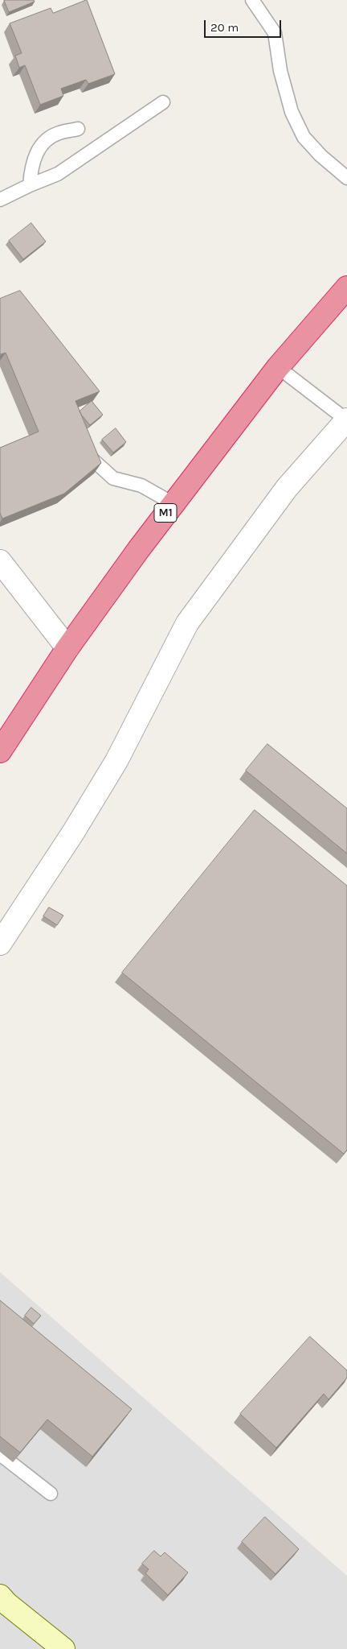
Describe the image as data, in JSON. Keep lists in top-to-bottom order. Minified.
{"streets":{"highway":["M1"]},"scale_bar":"20 m"}
